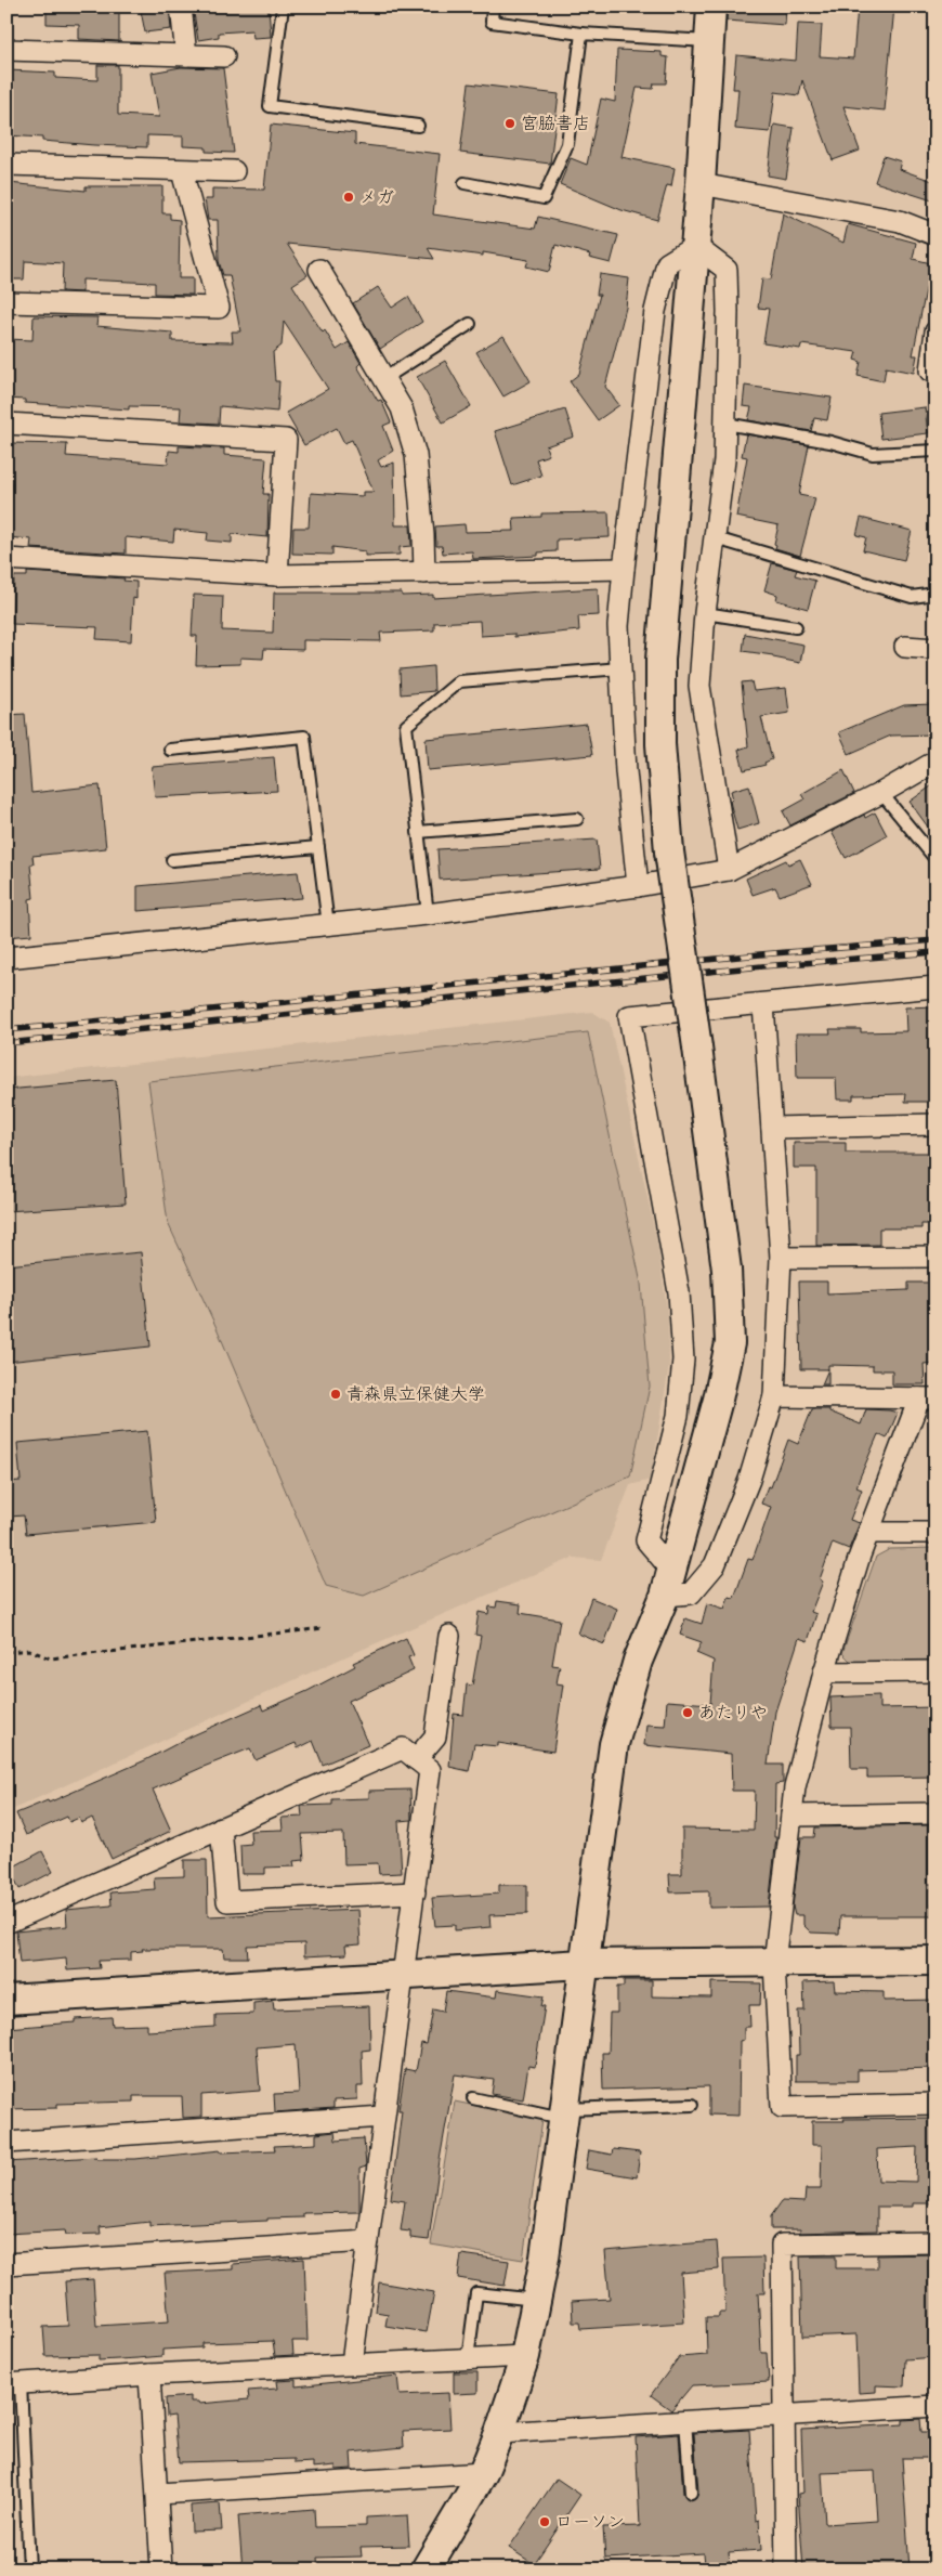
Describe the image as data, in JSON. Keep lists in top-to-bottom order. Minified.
{"places":["宮脇書店","メガ","青森県立保健大学","あたりや","ローソン"]}
